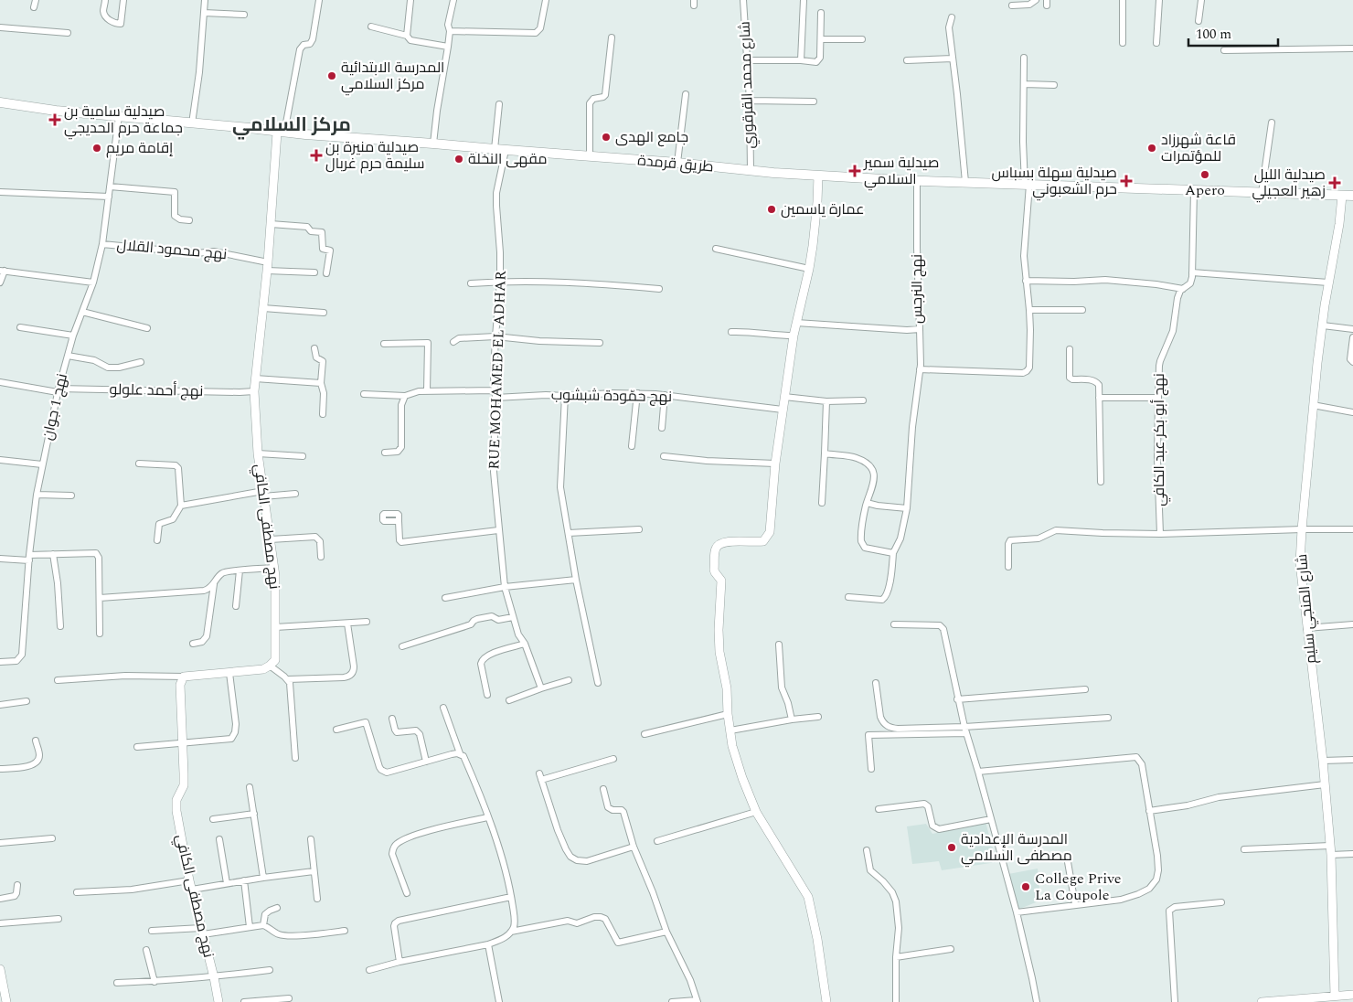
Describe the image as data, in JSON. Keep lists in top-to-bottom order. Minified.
{"streets":{"main road":["طريق قرمدة"],"street":["شارع محمد القرقوري","نهج محمود القلال","نهج النرجس","RUE MOHAMED EL ADHAR","نهج أحمد علولو","نهج حمّودة شبشوب","نهج 1 جوان","نهج أبو بكر عبد الكافي","نهج مصطفى الكافي","شارع المنجي سليم"]},"crossings":[["شارع محمد القرقوري","طريق قرمدة"],["طريق قرمدة","نهج النرجس"],["طريق قرمدة","RUE MOHAMED EL ADHAR"],["طريق قرمدة","نهج 1 جوان"],["طريق قرمدة","نهج أبو بكر عبد الكافي"],["طريق قرمدة","نهج مصطفى الكافي"],["طريق قرمدة","شارع المنجي سليم"],["نهج محمود القلال","نهج 1 جوان"],["نهج محمود القلال","نهج مصطفى الكافي"],["RUE MOHAMED EL ADHAR","نهج حمّودة شبشوب"],["نهج أحمد علولو","نهج 1 جوان"],["نهج أحمد علولو","نهج مصطفى الكافي"]],"districts":["مركز السلامي"],"places":{"other":["المدرسة الابتدائية مركز السلامي","جامع الهدى","إقامة مريم","قاعة شهرزاد للمؤتمرات","مقهى النخلة","Apero","عمارة ياسمين","المدرسة الإعدادية مصطفى السلامي","College Prive La Coupole"],"health":["صيدلية سامية بن جماعة حرم الحديجي","صيدلية منيرة بن سليمة حرم غربال","صيدلية سمير السلامي","صيدلية سهلة بسباس حرم الشعبوني","صيدلية الليل زهير العجيلي"]},"scale_bar":"100 m"}
